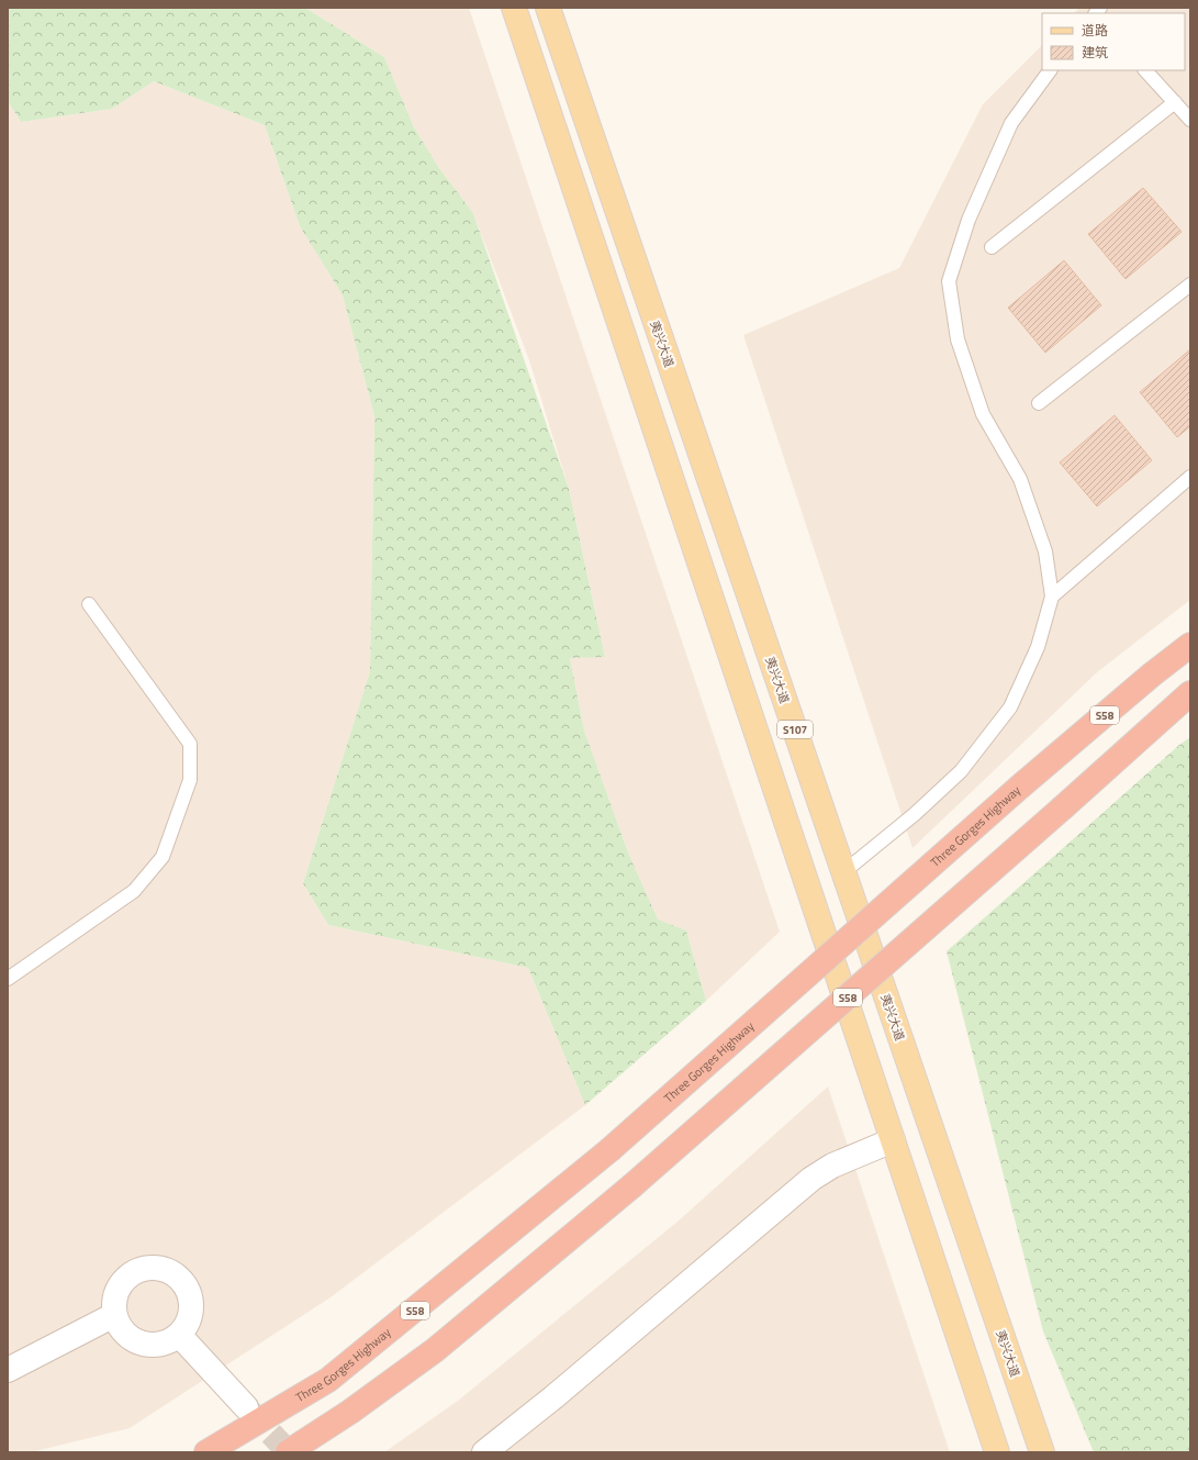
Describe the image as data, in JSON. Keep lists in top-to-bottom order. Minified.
{"streets":{"highway":["S58","Three Gorges Highway"],"main road":["夷兴大道","S107"]},"legend":["道路","建筑"]}
